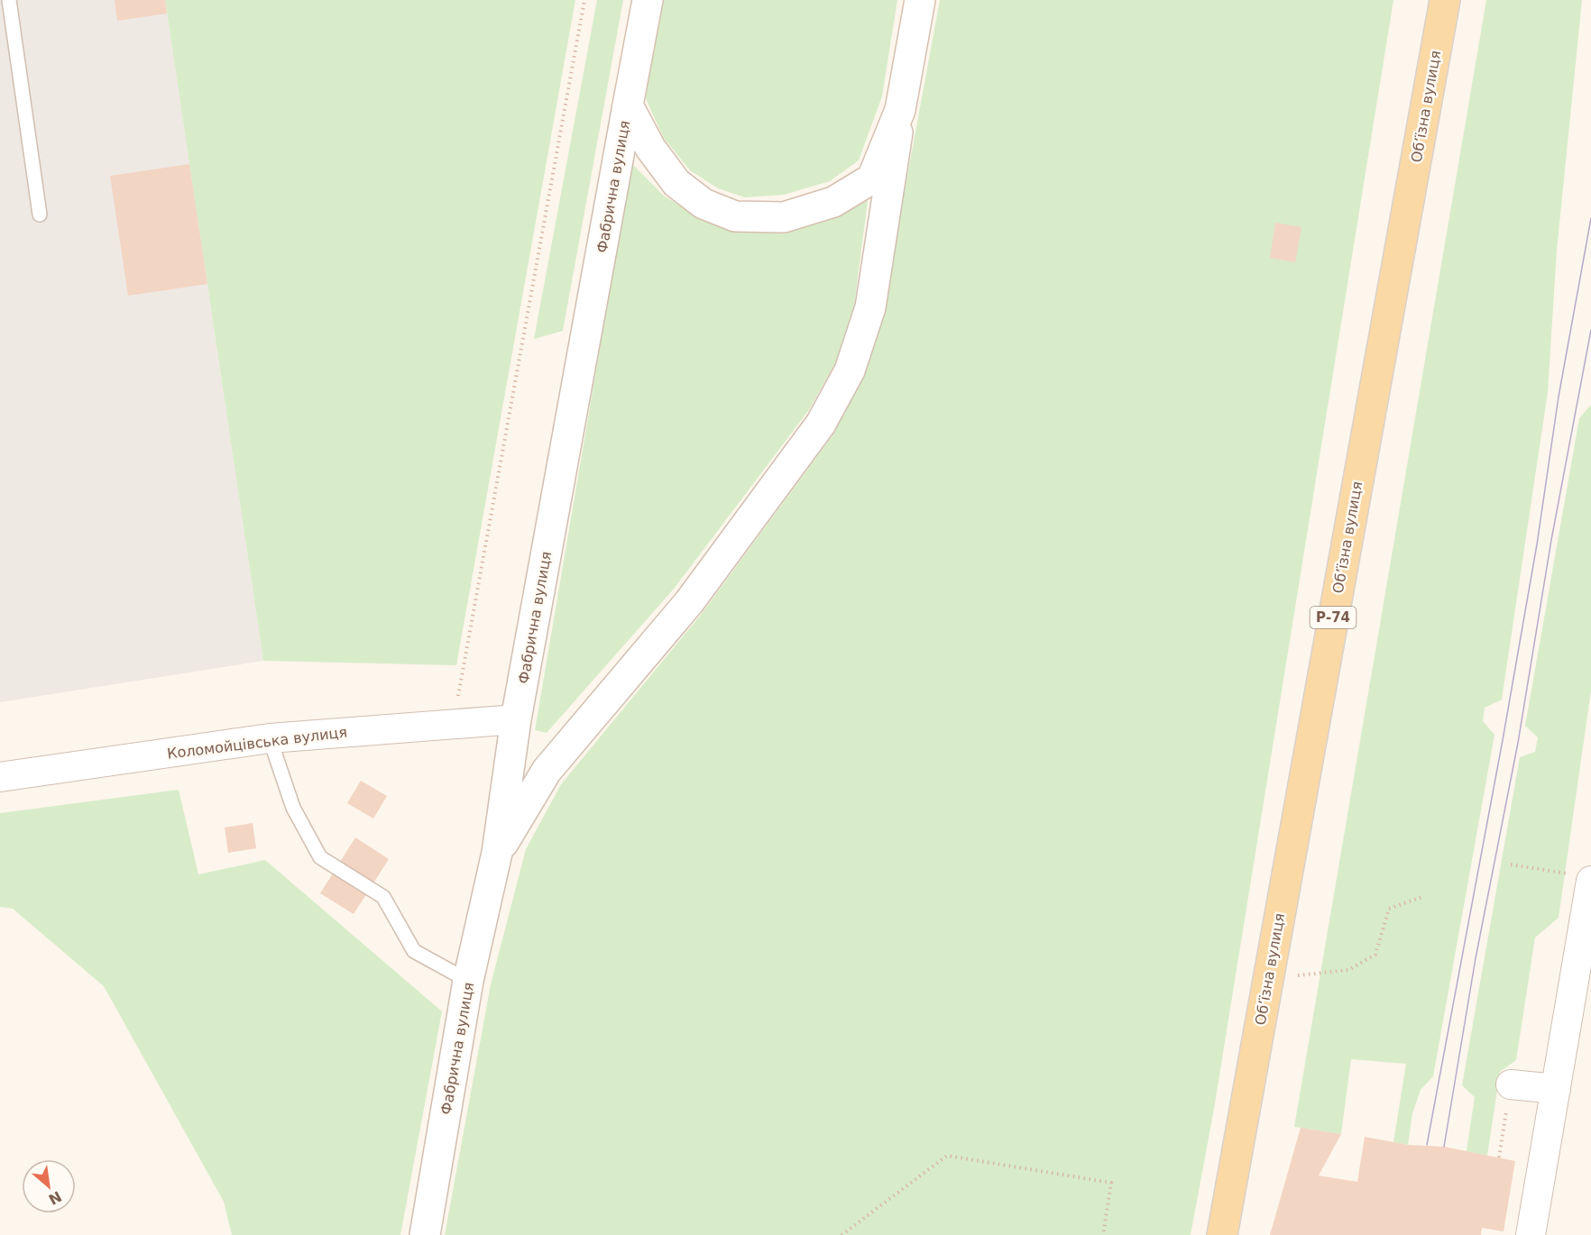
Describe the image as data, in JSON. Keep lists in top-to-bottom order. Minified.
{"streets":{"main road":["Обʼїзна вулиця","Р-74"],"street":["Фабрична вулиця","Коломойцівська вулиця"]},"crossings":[["Фабрична вулиця","Коломойцівська вулиця"]],"north":"bottom right"}
